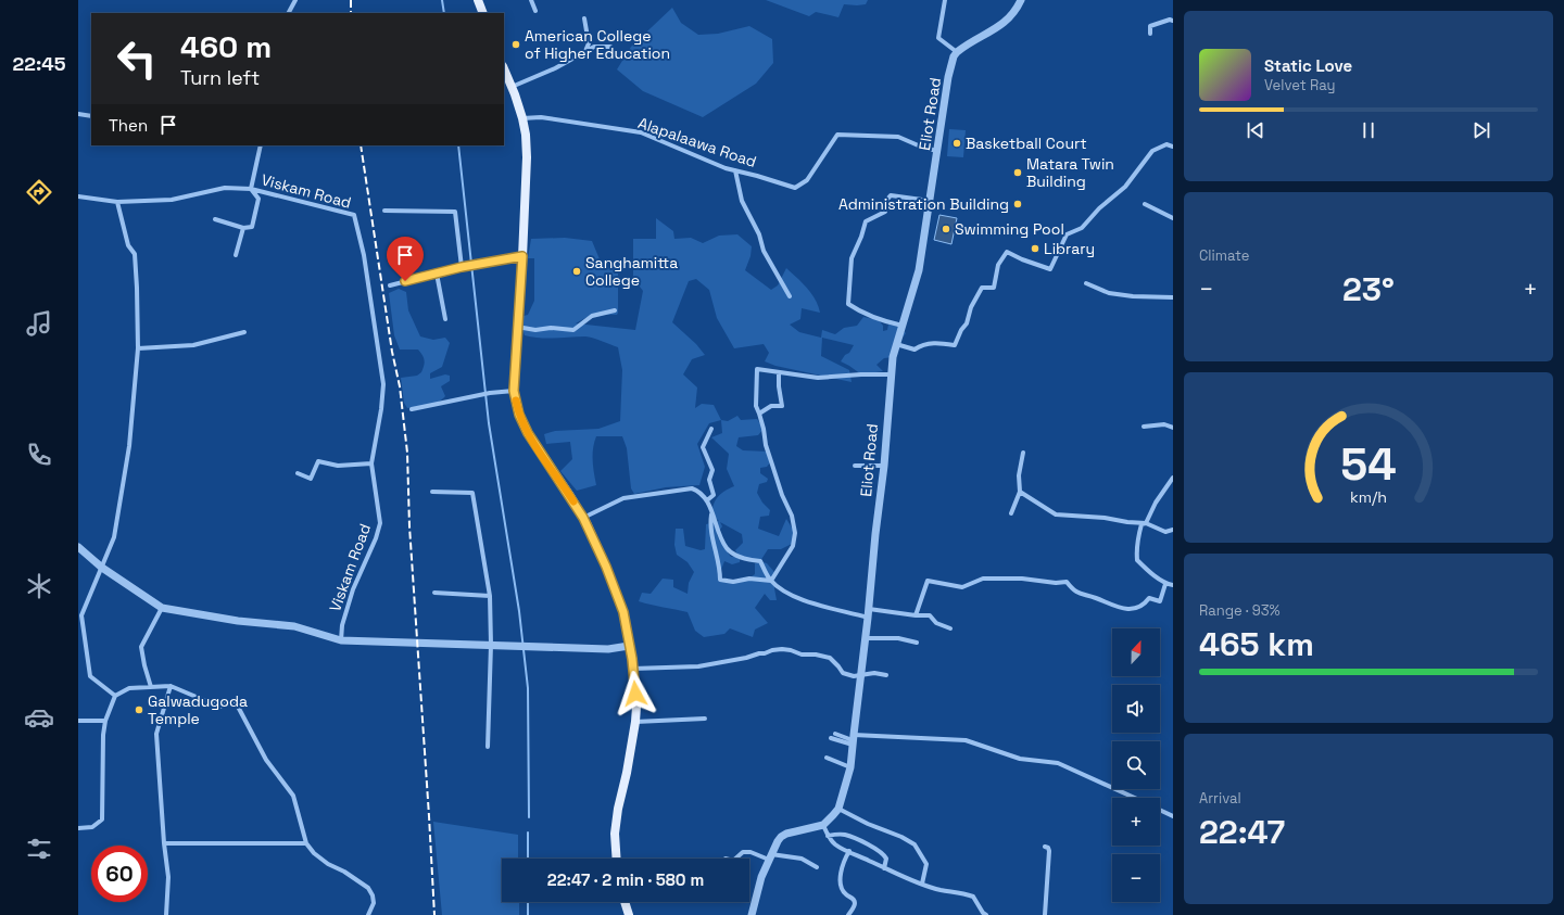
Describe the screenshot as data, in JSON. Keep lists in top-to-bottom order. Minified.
{"streets":{"street":["Eliot Road","Alapalaawa Road","Viskam Road"]},"crossings":[["Eliot Road","Alapalaawa Road"]],"places":["American College of Higher Education","Basketball Court","Matara Twin Building","Administration Building","Swimming Pool","Library","Sanghamitta College","Galwadugoda Temple"],"north":"top","page":{"tabs":"22:45","turn":["460 m","Turn left"],"song":["Static Love","Velvet Ray"],"then":"Then","tile":["Climate",["Range · 93%","465 km"],["Arrival","22:47"]],"heat":["−","23°","+"],"map_buttons":["+","−"],"limit":"60","trip":"22:47 · 2 min · 580 m","gauge":["54","km/h"]}}
